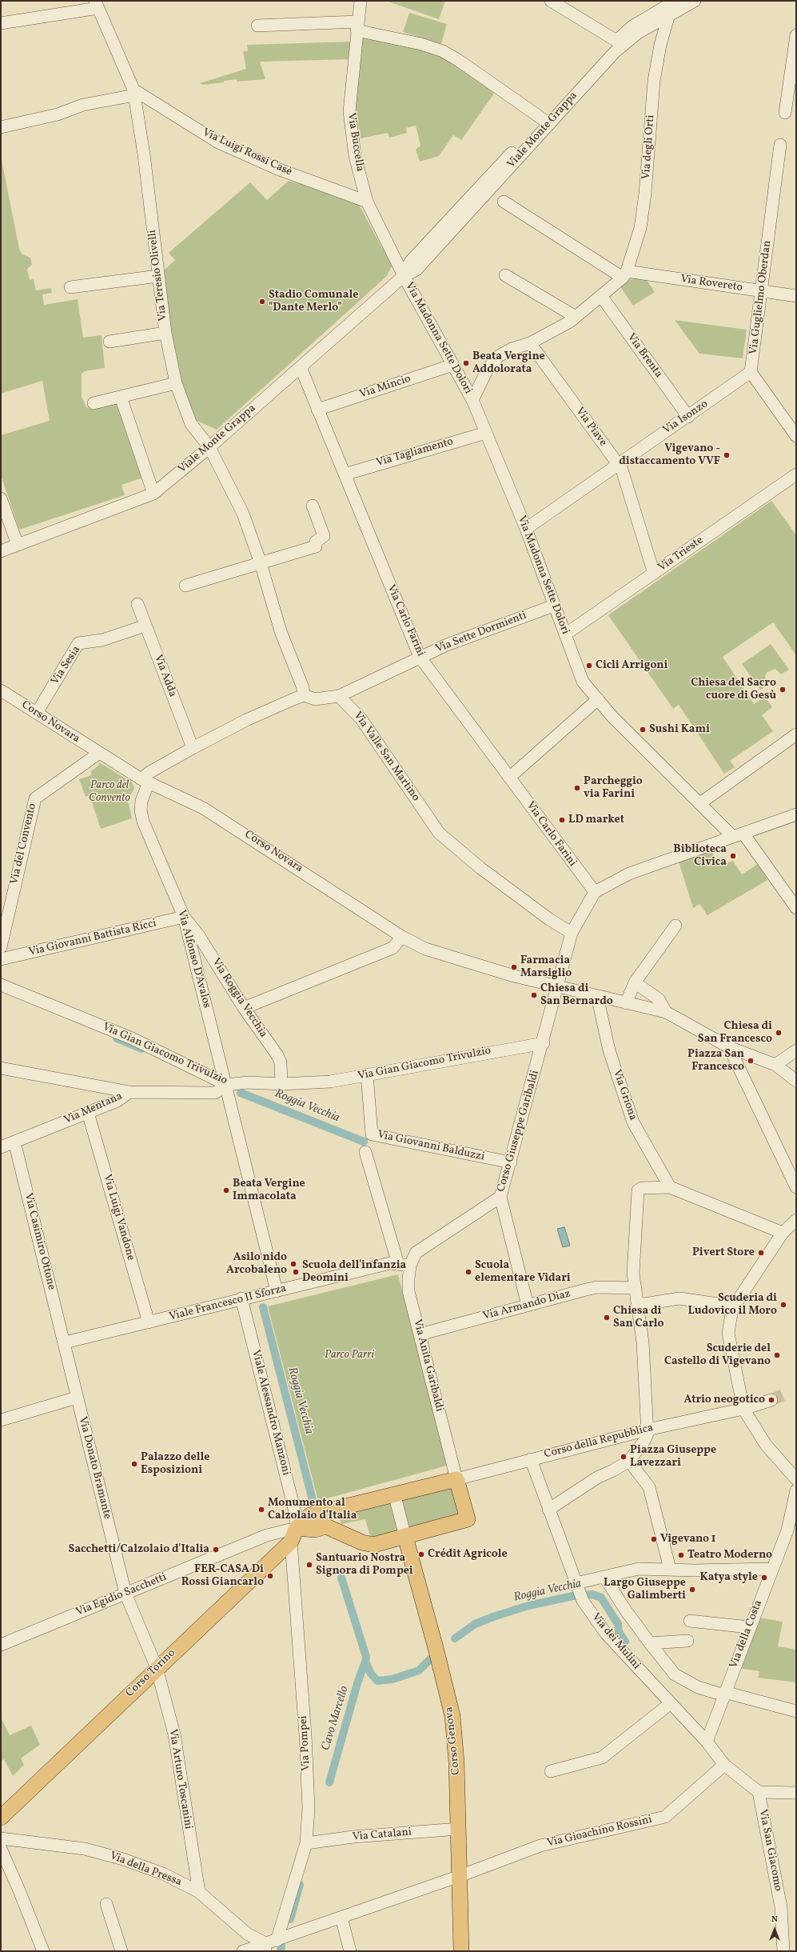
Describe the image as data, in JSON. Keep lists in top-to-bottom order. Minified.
{"streets":{"main road":["Corso Torino","Corso Genova"],"street":["Viale Monte Grappa","Via Buccella","Via degli Orti","Via Luigi Rossi Casè","Via Teresio Olivelli","Via Rovereto","Via Guglielmo Oberdan","Via Madonna Sette Dolori","Via Brenta","Via Mincio","Via Isonzo","Via Piave","Via Tagliamento","Via Trieste","Via Carlo Farini","Via Sette Dormienti","Via Sesia","Via Adda","Corso Novara","Via Valle San Martino","Via del Convento","Via Giovanni Battista Ricci","Via Alfonso D'Avalos","Via Roggia Vecchia","Via Gian Giacomo Trivulzio","Via Griona","Via Mentana","Corso Giuseppe Garibaldi","Via Giovanni Balduzzi","Via Luigi Vandone","Via Casimiro Ottone","Viale Francesco II Sforza","Via Armando Diaz","Via Anita Garibaldi","Viale Alessandro Manzoni","Corso della Repubblica","Via Donato Bramante","Via Egidio Sacchetti","Via della Costa","Via dei Mulini","Via Pompei","Via Arturo Toscanini","Via Gioachino Rossini","Via Catalani","Via San Giacomo","Via della Pressa"]},"crossings":[["Viale Monte Grappa","Via Buccella"],["Viale Monte Grappa","Via degli Orti"],["Viale Monte Grappa","Via Teresio Olivelli"],["Viale Monte Grappa","Via Madonna Sette Dolori"],["Viale Monte Grappa","Via Carlo Farini"],["Via Buccella","Via Luigi Rossi Casè"],["Via Buccella","Via Madonna Sette Dolori"],["Via degli Orti","Via Rovereto"],["Via Luigi Rossi Casè","Via Teresio Olivelli"],["Via Rovereto","Via Guglielmo Oberdan"],["Via Guglielmo Oberdan","Via Isonzo"],["Via Madonna Sette Dolori","Via Mincio"],["Via Madonna Sette Dolori","Via Isonzo"],["Via Madonna Sette Dolori","Via Tagliamento"],["Via Madonna Sette Dolori","Via Trieste"],["Via Madonna Sette Dolori","Via Sette Dormienti"],["Via Brenta","Via Isonzo"],["Via Mincio","Via Carlo Farini"],["Via Isonzo","Via Piave"],["Via Piave","Via Trieste"],["Via Tagliamento","Via Carlo Farini"],["Via Carlo Farini","Via Sette Dormienti"],["Via Carlo Farini","Corso Giuseppe Garibaldi"],["Via Sette Dormienti","Via Valle San Martino"],["Via Sesia","Via Adda"],["Via Sesia","Corso Novara"],["Corso Novara","Via del Convento"],["Corso Novara","Via Alfonso D'Avalos"],["Corso Novara","Via Griona"],["Corso Novara","Corso Giuseppe Garibaldi"],["Via Valle San Martino","Corso Giuseppe Garibaldi"],["Via Giovanni Battista Ricci","Via Alfonso D'Avalos"],["Via Giovanni Battista Ricci","Via Roggia Vecchia"],["Via Alfonso D'Avalos","Via Roggia Vecchia"],["Via Alfonso D'Avalos","Via Gian Giacomo Trivulzio"],["Via Alfonso D'Avalos","Via Mentana"],["Via Alfonso D'Avalos","Viale Francesco II Sforza"],["Via Roggia Vecchia","Via Gian Giacomo Trivulzio"],["Via Gian Giacomo Trivulzio","Via Mentana"],["Via Gian Giacomo Trivulzio","Corso Giuseppe Garibaldi"],["Via Gian Giacomo Trivulzio","Via Giovanni Balduzzi"],["Via Mentana","Via Luigi Vandone"],["Via Mentana","Via Casimiro Ottone"],["Corso Giuseppe Garibaldi","Via Giovanni Balduzzi"],["Corso Giuseppe Garibaldi","Via Anita Garibaldi"],["Via Luigi Vandone","Viale Francesco II Sforza"],["Via Casimiro Ottone","Viale Francesco II Sforza"],["Via Casimiro Ottone","Via Donato Bramante"],["Viale Francesco II Sforza","Via Anita Garibaldi"],["Viale Francesco II Sforza","Viale Alessandro Manzoni"],["Viale Francesco II Sforza","Via Donato Bramante"],["Via Armando Diaz","Via Anita Garibaldi"],["Via Anita Garibaldi","Corso della Repubblica"],["Viale Alessandro Manzoni","Via Egidio Sacchetti"],["Viale Alessandro Manzoni","Corso Torino"],["Corso della Repubblica","Via dei Mulini"],["Via Donato Bramante","Via Egidio Sacchetti"],["Via Donato Bramante","Corso Torino"],["Via Donato Bramante","Via Arturo Toscanini"],["Via Egidio Sacchetti","Corso Torino"],["Via della Costa","Via dei Mulini"],["Via dei Mulini","Via Gioachino Rossini"],["Corso Torino","Via Pompei"],["Corso Torino","Via Arturo Toscanini"],["Corso Genova","Via Gioachino Rossini"],["Corso Genova","Via Catalani"],["Via Pompei","Via Catalani"],["Via Arturo Toscanini","Via della Pressa"]],"water":["Roggia Vecchia","Cavo Marcello"],"parks":["Parco del Convento","Parco Parri"],"places":["Stadio Comunale \"Dante Merlo\"","Beata Vergine Addolorata","Vigevano - distaccamento VVF","Cicli Arrigoni","Chiesa del Sacro cuore di Gesù","Sushi Kami","Parcheggio via Farini","LD market","Biblioteca Civica","Farmacia Marsiglio","Chiesa di San Bernardo","Chiesa di San Francesco","Piazza San Francesco","Beata Vergine Immacolata","Pivert Store","Asilo nido Arcobaleno","Scuola dell'infanzia Deomini","Scuola elementare Vidari","Scuderia di Ludovico il Moro","Chiesa di San Carlo","Scuderie del Castello di Vigevano","Atrio neogotico","Piazza Giuseppe Lavezzari","Palazzo delle Esposizioni","Monumento al Calzolaio d'Italia","Vigevano 1","Sacchetti/Calzolaio d'Italia","Crédit Agricole","Teatro Moderno","Santuario Nostra Signora di Pompei","FER-CASA Di Rossi Giancarlo","Katya style","Largo Giuseppe Galimberti"],"north":"top"}
